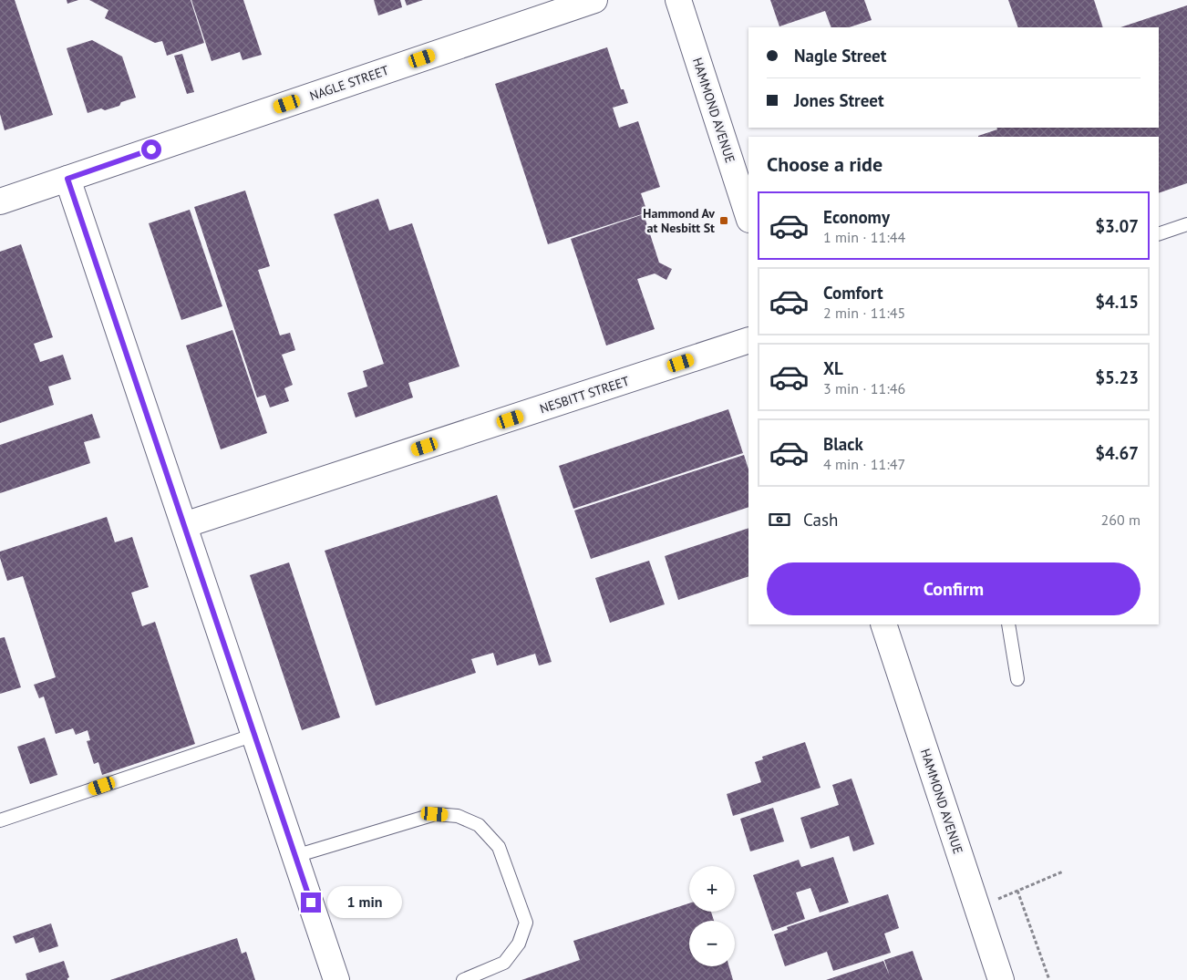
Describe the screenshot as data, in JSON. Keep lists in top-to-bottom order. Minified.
{"streets":{"main road":["NAGLE STREET","HAMMOND AVENUE","NESBITT STREET"]},"places":{"transit":["Hammond Av at Nesbitt St"]},"page":{"banner":["Nagle Street","Jones Street"],"heading":"Choose a ride","list":[{"name":"Economy","note":"1 min · 11:44","value":"$3.07"},{"name":"Comfort","note":"2 min · 11:45","value":"$4.15"},{"name":"XL","note":"3 min · 11:46","value":"$5.23"},{"name":"Black","note":"4 min · 11:47","value":"$4.67"}],"pay":["Cash","260 m"],"buttons":"Confirm","map_buttons":["+","−"],"bubble":"1 min"}}
